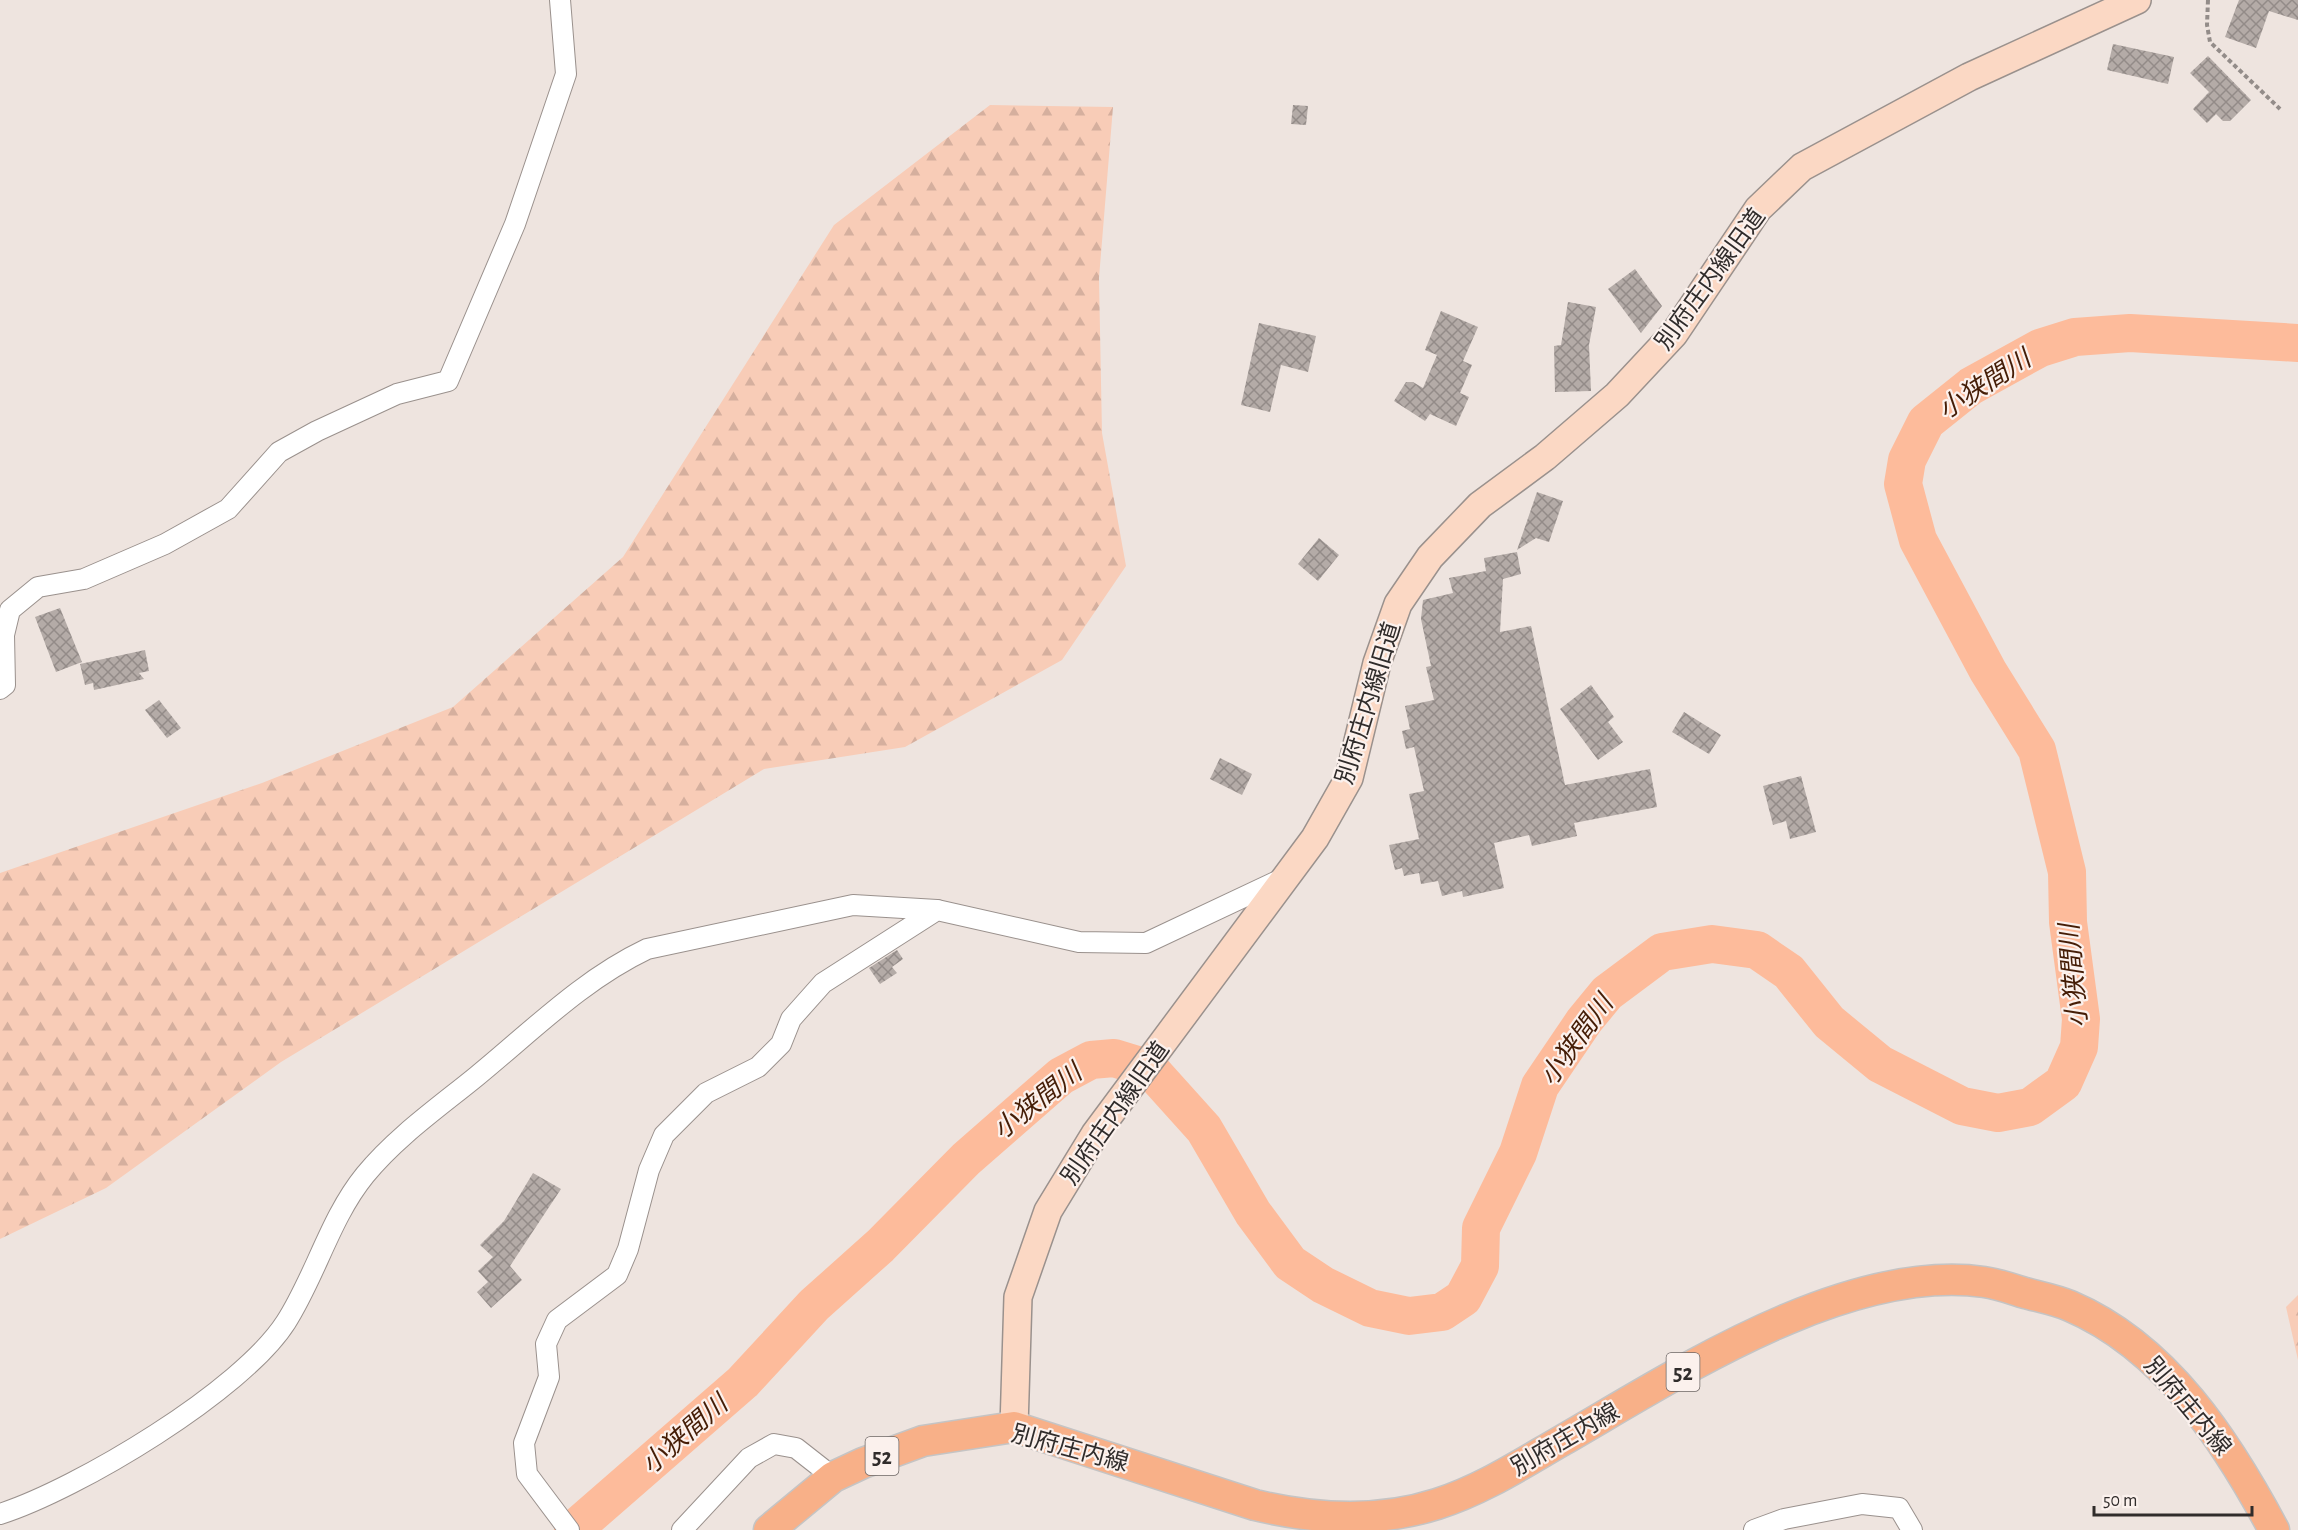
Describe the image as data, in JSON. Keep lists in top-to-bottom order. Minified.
{"streets":{"main road":["52","別府庄内線"],"street":["別府庄内線旧道"]},"crossings":[["別府庄内線旧道","別府庄内線"]],"water":["小狭間川"],"scale_bar":"50 m"}
